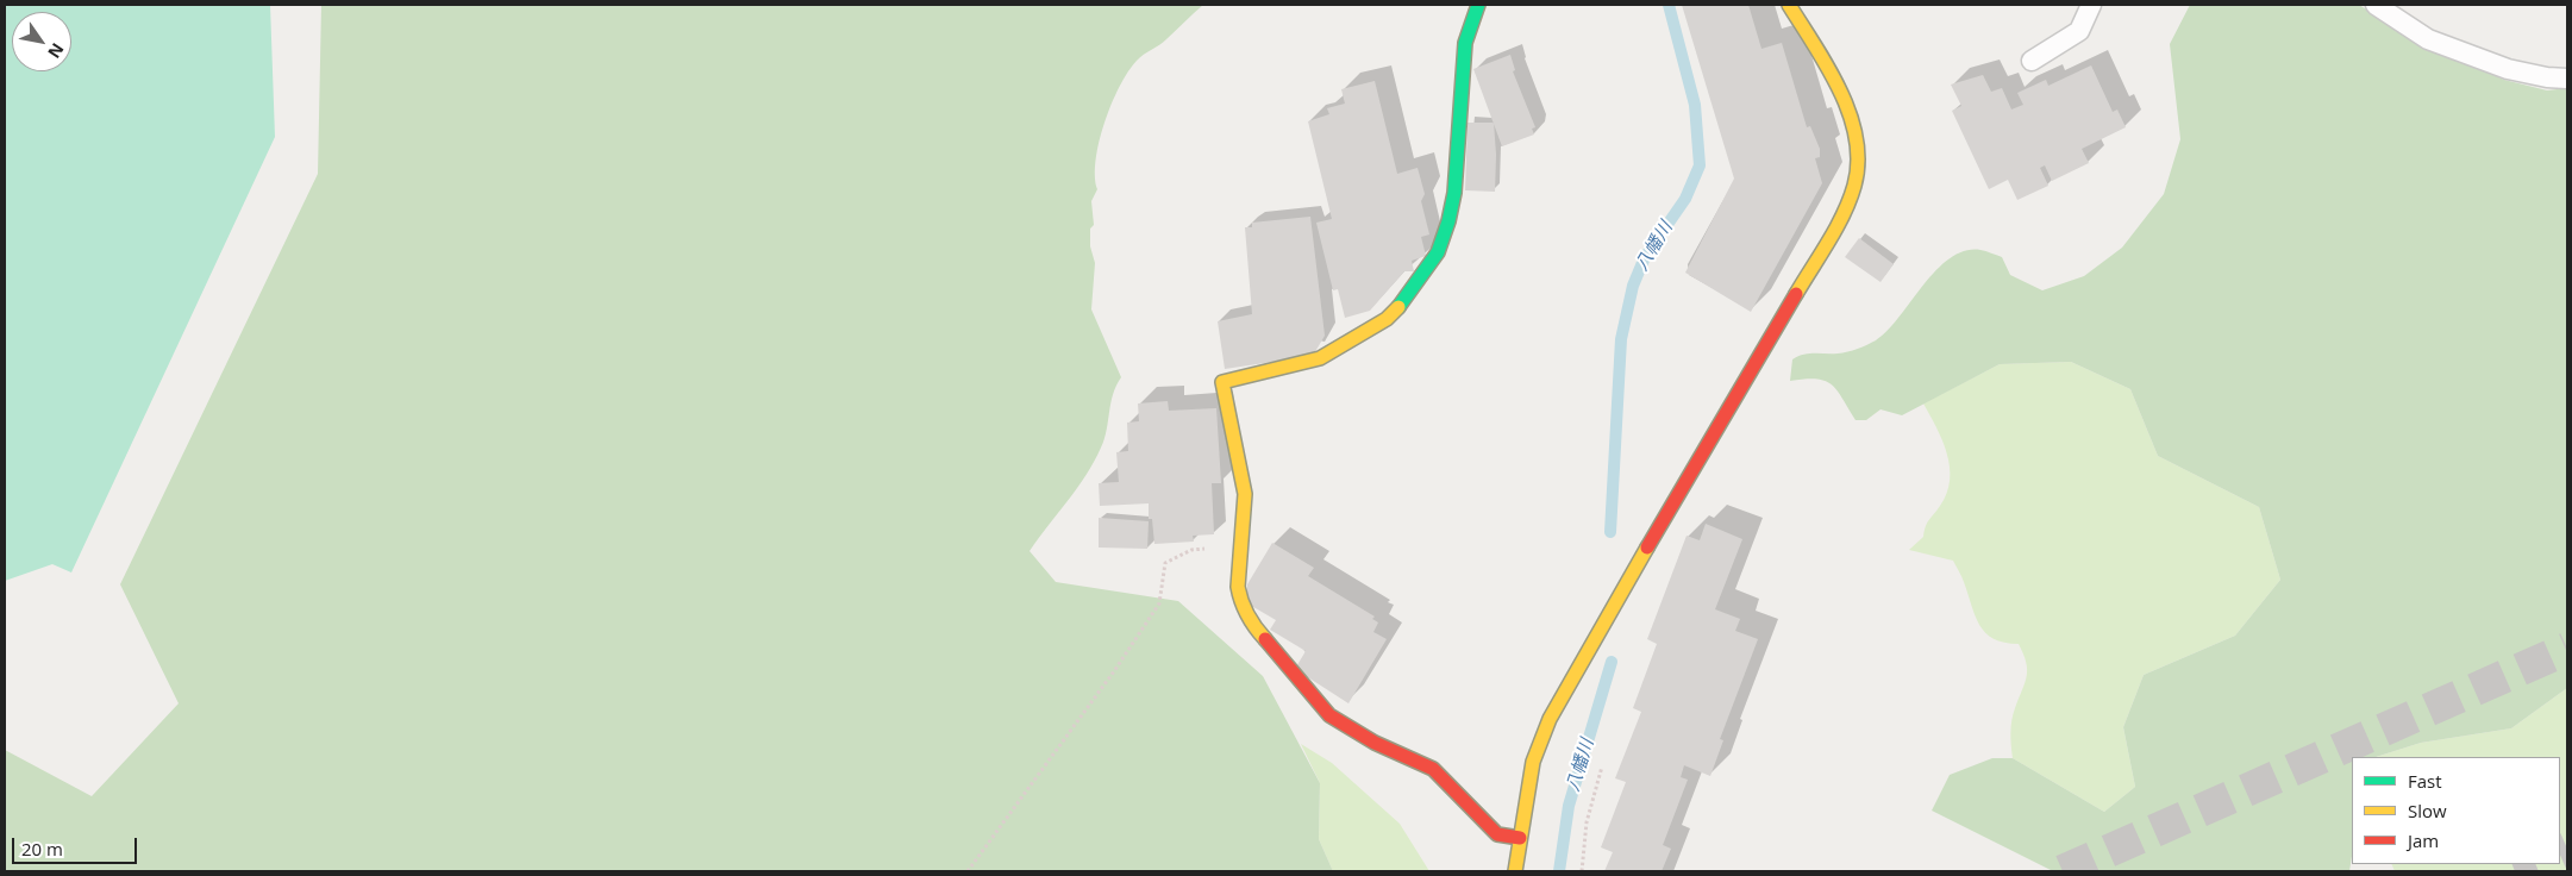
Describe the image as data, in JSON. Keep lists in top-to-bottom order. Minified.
{"water":["八幡川"],"legend":["Fast","Slow","Jam"],"scale_bar":"20 m","north":"bottom right"}
